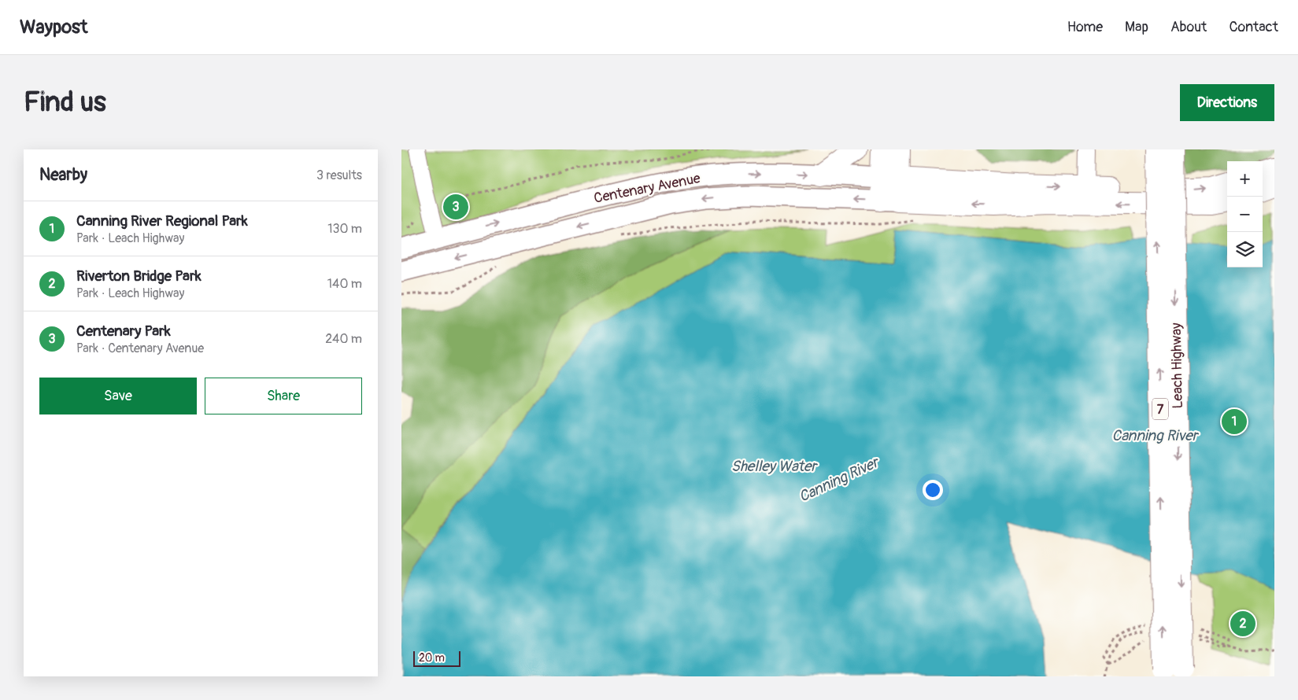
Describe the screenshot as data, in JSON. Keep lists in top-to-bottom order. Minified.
{"streets":{"highway":["Leach Highway","7"],"main road":["Centenary Avenue"]},"water":["Canning River","Shelley Water"],"scale_bar":"20 m","page":{"header":"Waypost","nav":["Home","Map","About","Contact"],"buttons":["Directions",["Save","Share"]],"title":"Find us","heading":["Nearby","3 results"],"map_buttons":["+","−"],"pins":["3","1","2"],"list":[{"mark":"1","name":"Canning River Regional Park","note":"Park · Leach Highway","value":"130 m"},{"mark":"2","name":"Riverton Bridge Park","note":"Park · Leach Highway","value":"140 m"},{"mark":"3","name":"Centenary Park","note":"Park · Centenary Avenue","value":"240 m"}],"scale":"20 m"}}
